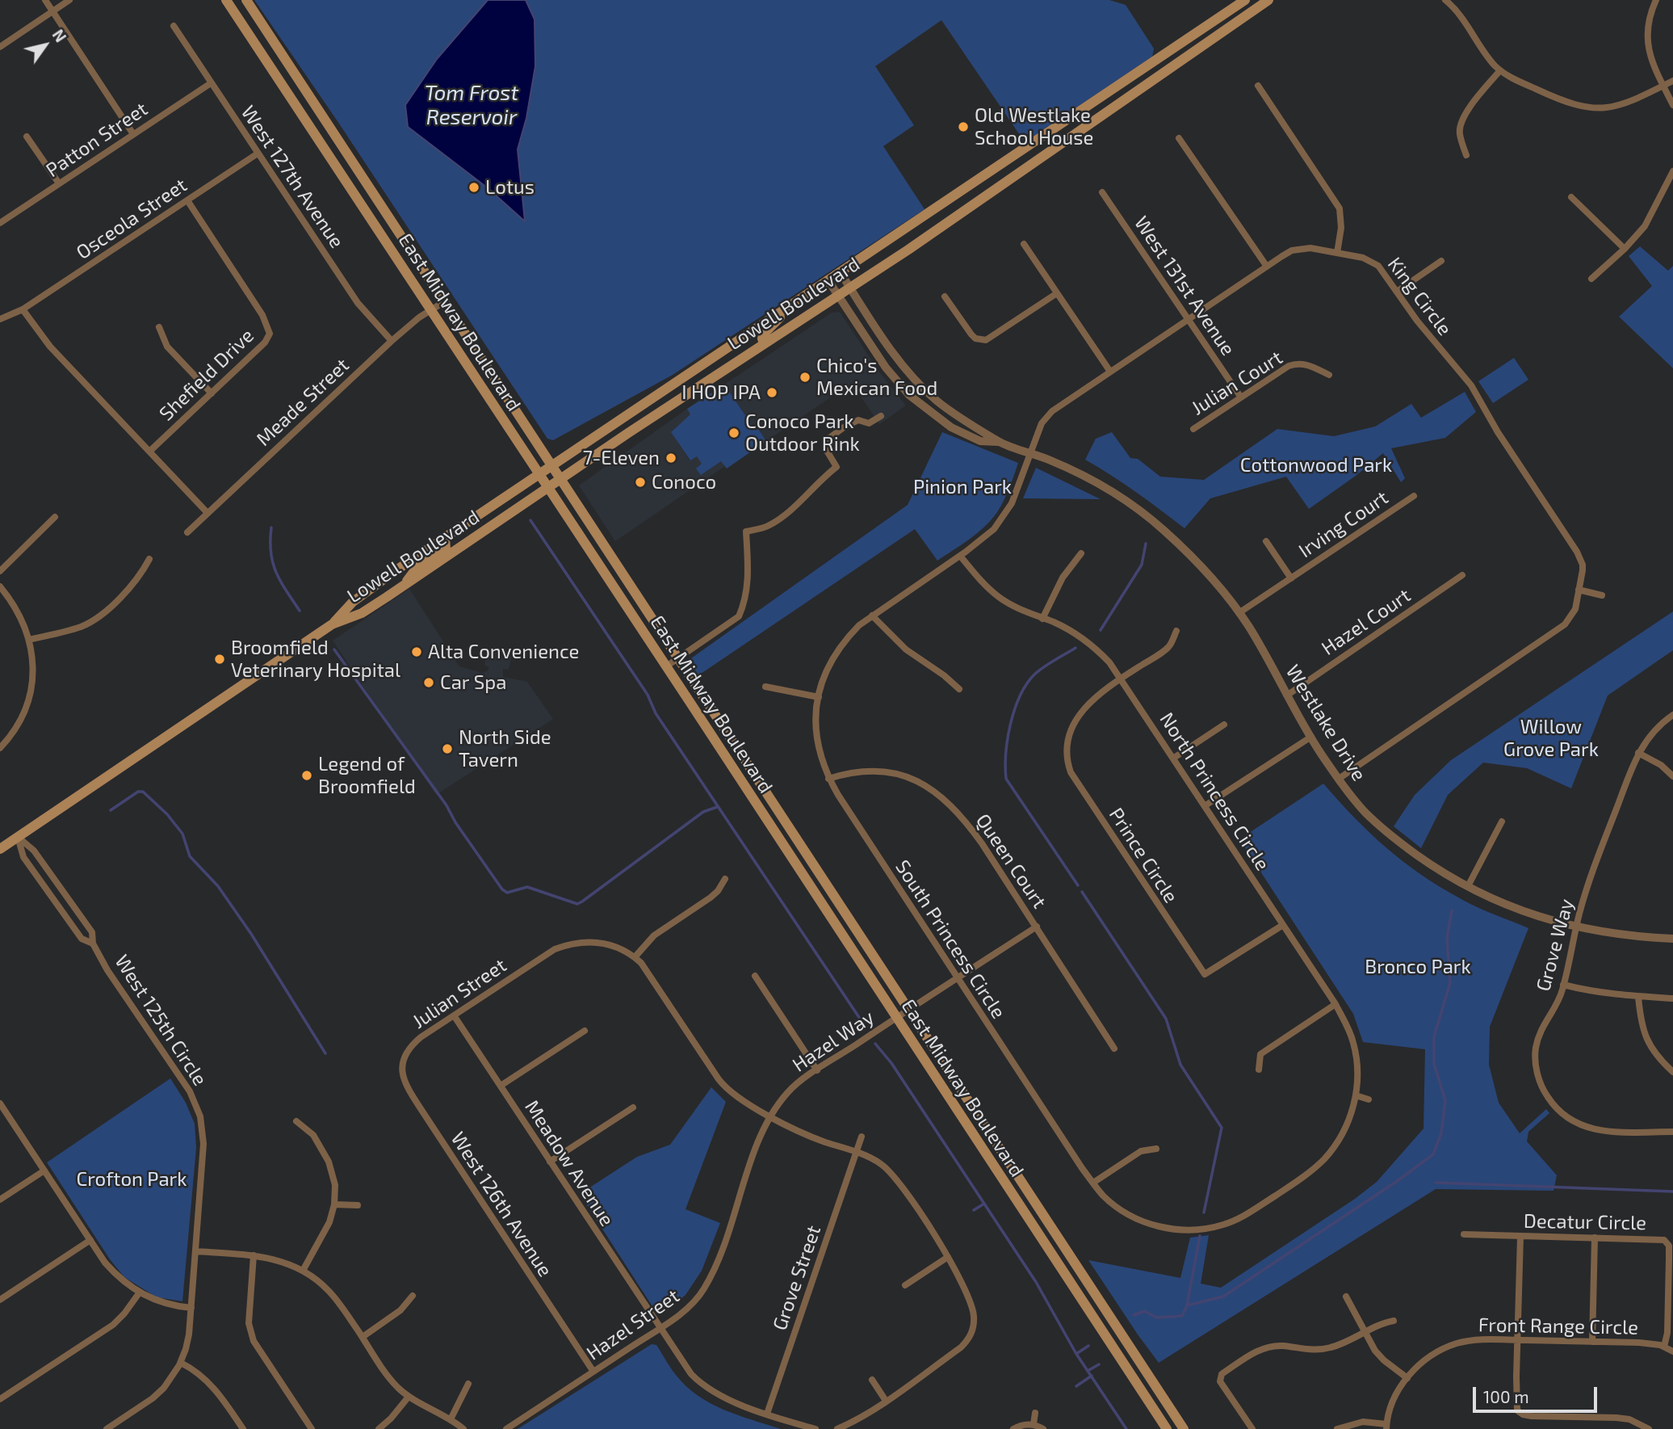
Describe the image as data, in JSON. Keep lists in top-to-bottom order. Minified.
{"streets":{"main road":["Lowell Boulevard","East Midway Boulevard"],"street":["Patton Street","West 127th Avenue","Osceola Street","West 131st Avenue","King Circle","Shefield Drive","Julian Court","Meade Street","Irving Court","Hazel Court","Westlake Drive","North Princess Circle","Prince Circle","Queen Court","South Princess Circle","Grove Way","Julian Street","West 125th Circle","Hazel Way","Meadow Avenue","West 126th Avenue","Decatur Circle","Grove Street","Hazel Street","Front Range Circle"]},"crossings":[["Patton Street","West 127th Avenue"],["West 127th Avenue","Osceola Street"],["West 127th Avenue","Meade Street"],["Osceola Street","Shefield Drive"],["West 131st Avenue","King Circle"],["West 131st Avenue","Julian Court"],["King Circle","Westlake Drive"],["King Circle","South Princess Circle"],["Lowell Boulevard","East Midway Boulevard"],["Lowell Boulevard","Westlake Drive"],["Lowell Boulevard","West 125th Circle"],["East Midway Boulevard","Meade Street"],["East Midway Boulevard","Hazel Way"],["Irving Court","Westlake Drive"],["Hazel Court","Westlake Drive"],["Westlake Drive","South Princess Circle"],["Westlake Drive","Grove Way"],["North Princess Circle","Prince Circle"],["North Princess Circle","South Princess Circle"],["Queen Court","South Princess Circle"],["Queen Court","Hazel Way"],["South Princess Circle","Hazel Way"],["Julian Street","Meadow Avenue"],["Julian Street","West 126th Avenue"],["Hazel Way","Hazel Street"],["Meadow Avenue","Grove Street"],["Meadow Avenue","Hazel Street"],["West 126th Avenue","Hazel Street"],["Decatur Circle","Front Range Circle"]],"water":["Tom Frost Reservoir"],"parks":["Cottonwood Park","Pinion Park","Willow Grove Park","Bronco Park","Crofton Park"],"places":["Old Westlake School House","Lotus","Chico's Mexican Food","I HOP IPA","Conoco Park Outdoor Rink","7-Eleven","Conoco","Alta Convenience","Broomfield Veterinary Hospital","Car Spa","North Side Tavern","Legend of Broomfield"],"scale_bar":"100 m","north":"top right"}
